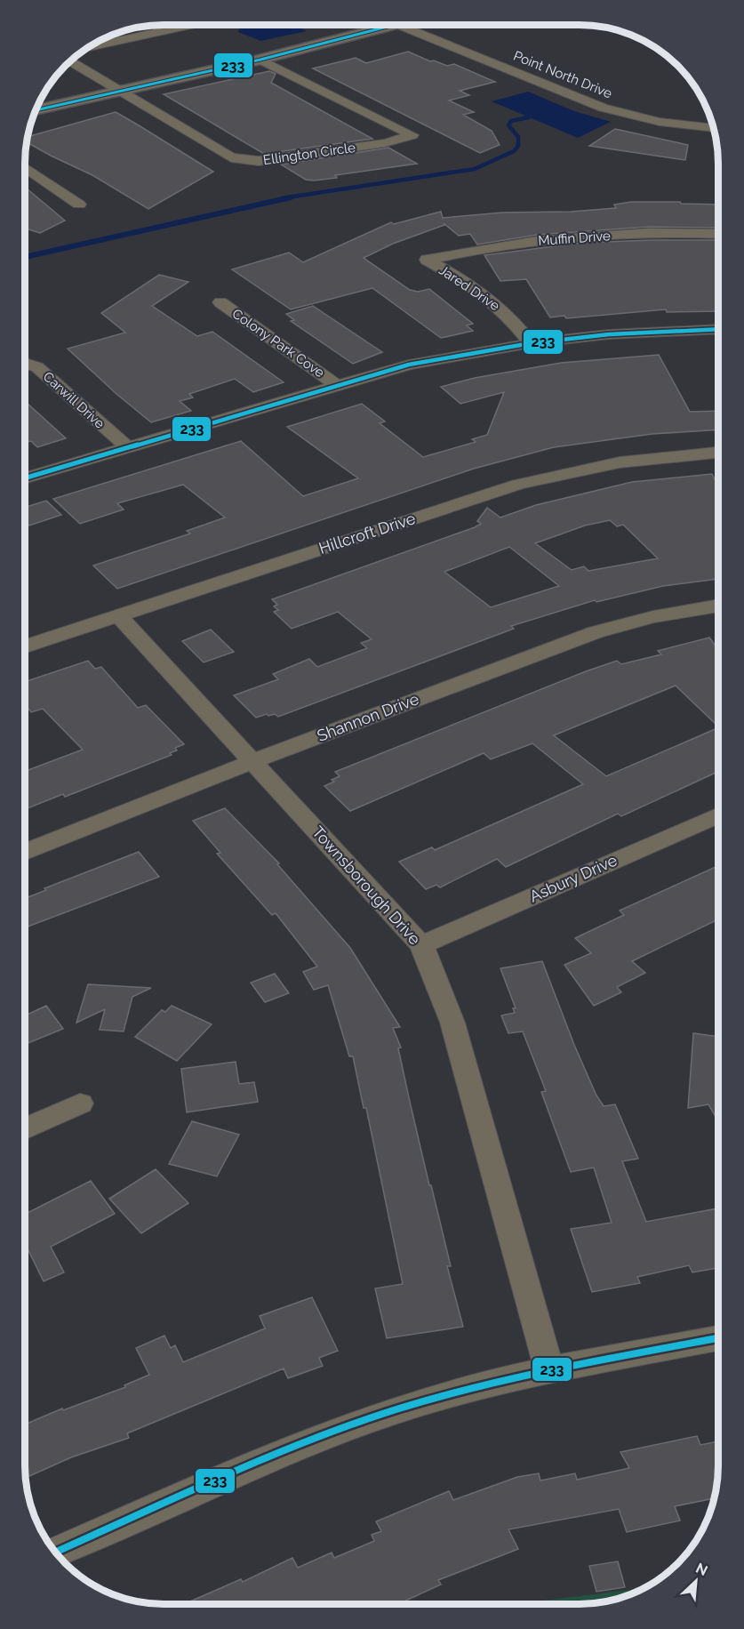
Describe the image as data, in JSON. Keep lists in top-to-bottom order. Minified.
{"streets":{"street":["Point North Drive","Ellington Circle","Muffin Drive","Jared Drive","Colony Park Cove","Carwill Drive","Hillcroft Drive","Shannon Drive","Asbury Drive","Townsborough Drive"]},"crossings":[["Muffin Drive","Jared Drive"],["Hillcroft Drive","Townsborough Drive"],["Shannon Drive","Townsborough Drive"],["Asbury Drive","Townsborough Drive"]],"lines":["transit line 233"],"north":"top right"}
